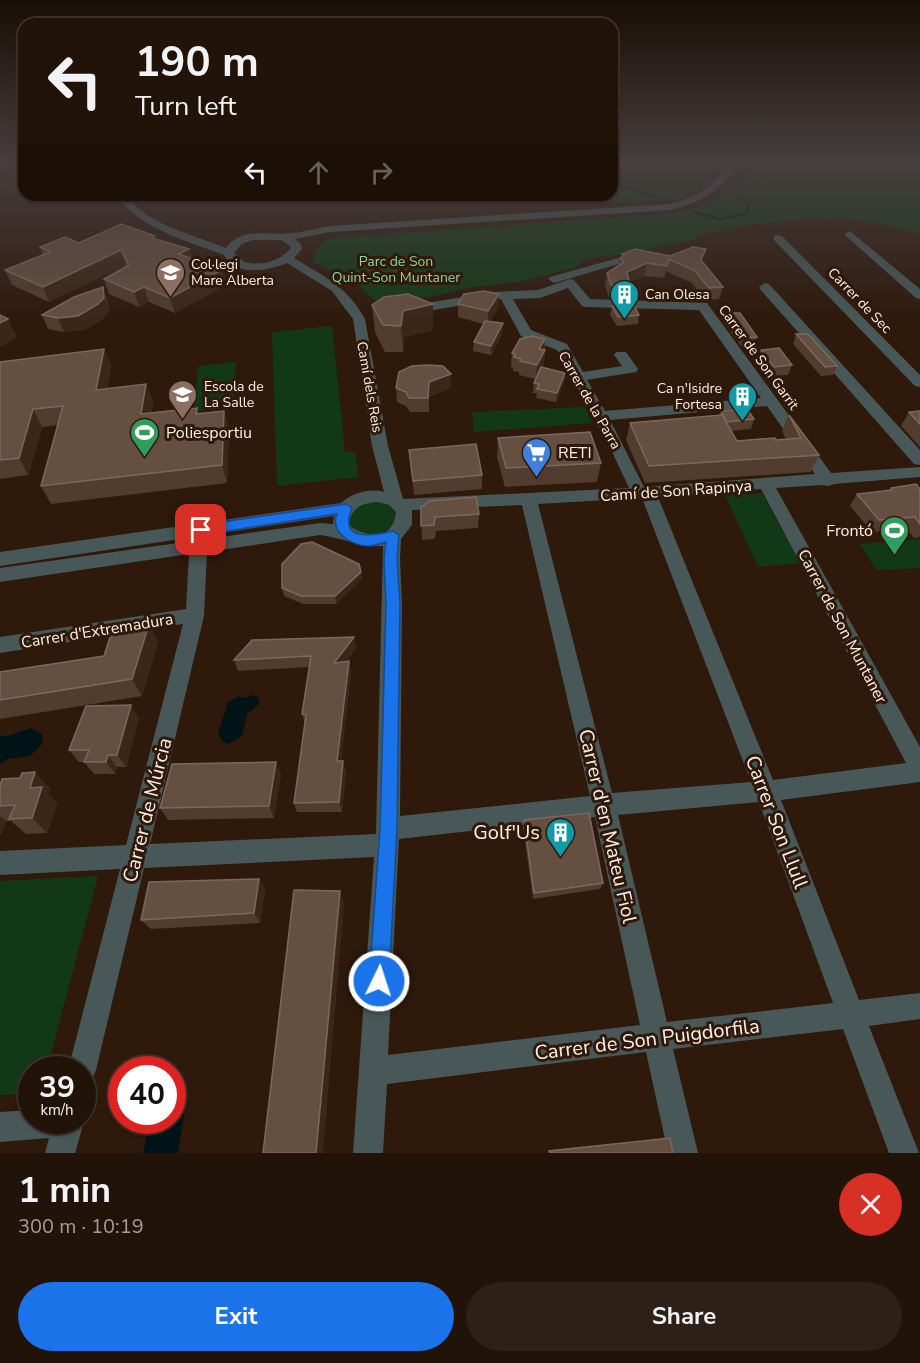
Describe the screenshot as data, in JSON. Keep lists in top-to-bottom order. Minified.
{"streets":{"street":["Carrer de Sec","Carrer de Son Garrit","Camí dels Reis","Carrer de la Parra","Camí de Son Rapinya","Carrer de Son Muntaner","Carrer d'Extremadura","Carrer de Múrcia","Carrer Son Llull","Carrer d'en Mateu Fiol","Carrer de Son Puigdorfila"]},"crossings":[["Carrer de Son Garrit","Carrer de la Parra"],["Carrer de Son Garrit","Camí de Son Rapinya"],["Camí dels Reis","Camí de Son Rapinya"],["Carrer de la Parra","Camí de Son Rapinya"],["Carrer de la Parra","Carrer Son Llull"],["Camí de Son Rapinya","Carrer de Son Muntaner"],["Camí de Son Rapinya","Carrer Son Llull"],["Camí de Son Rapinya","Carrer d'en Mateu Fiol"],["Carrer d'Extremadura","Carrer de Múrcia"],["Carrer Son Llull","Carrer de Son Puigdorfila"],["Carrer d'en Mateu Fiol","Carrer de Son Puigdorfila"]],"parks":["Parc de Son Quint-Son Muntaner"],"places":{"school or university":["Col·legi Mare Alberta","Escola de La Salle"],"building":["Can Olesa","Ca n'Isidre Fortesa","Golf'Us"],"sports":["Poliesportiu","Frontó"],"supermarket":["RETI"]},"page":{"turn":["190 m","Turn left"],"speed":"39 km/h","limit":"40","heading":["1 min","300 m · 10:19"],"buttons":["Exit","Share"]}}
